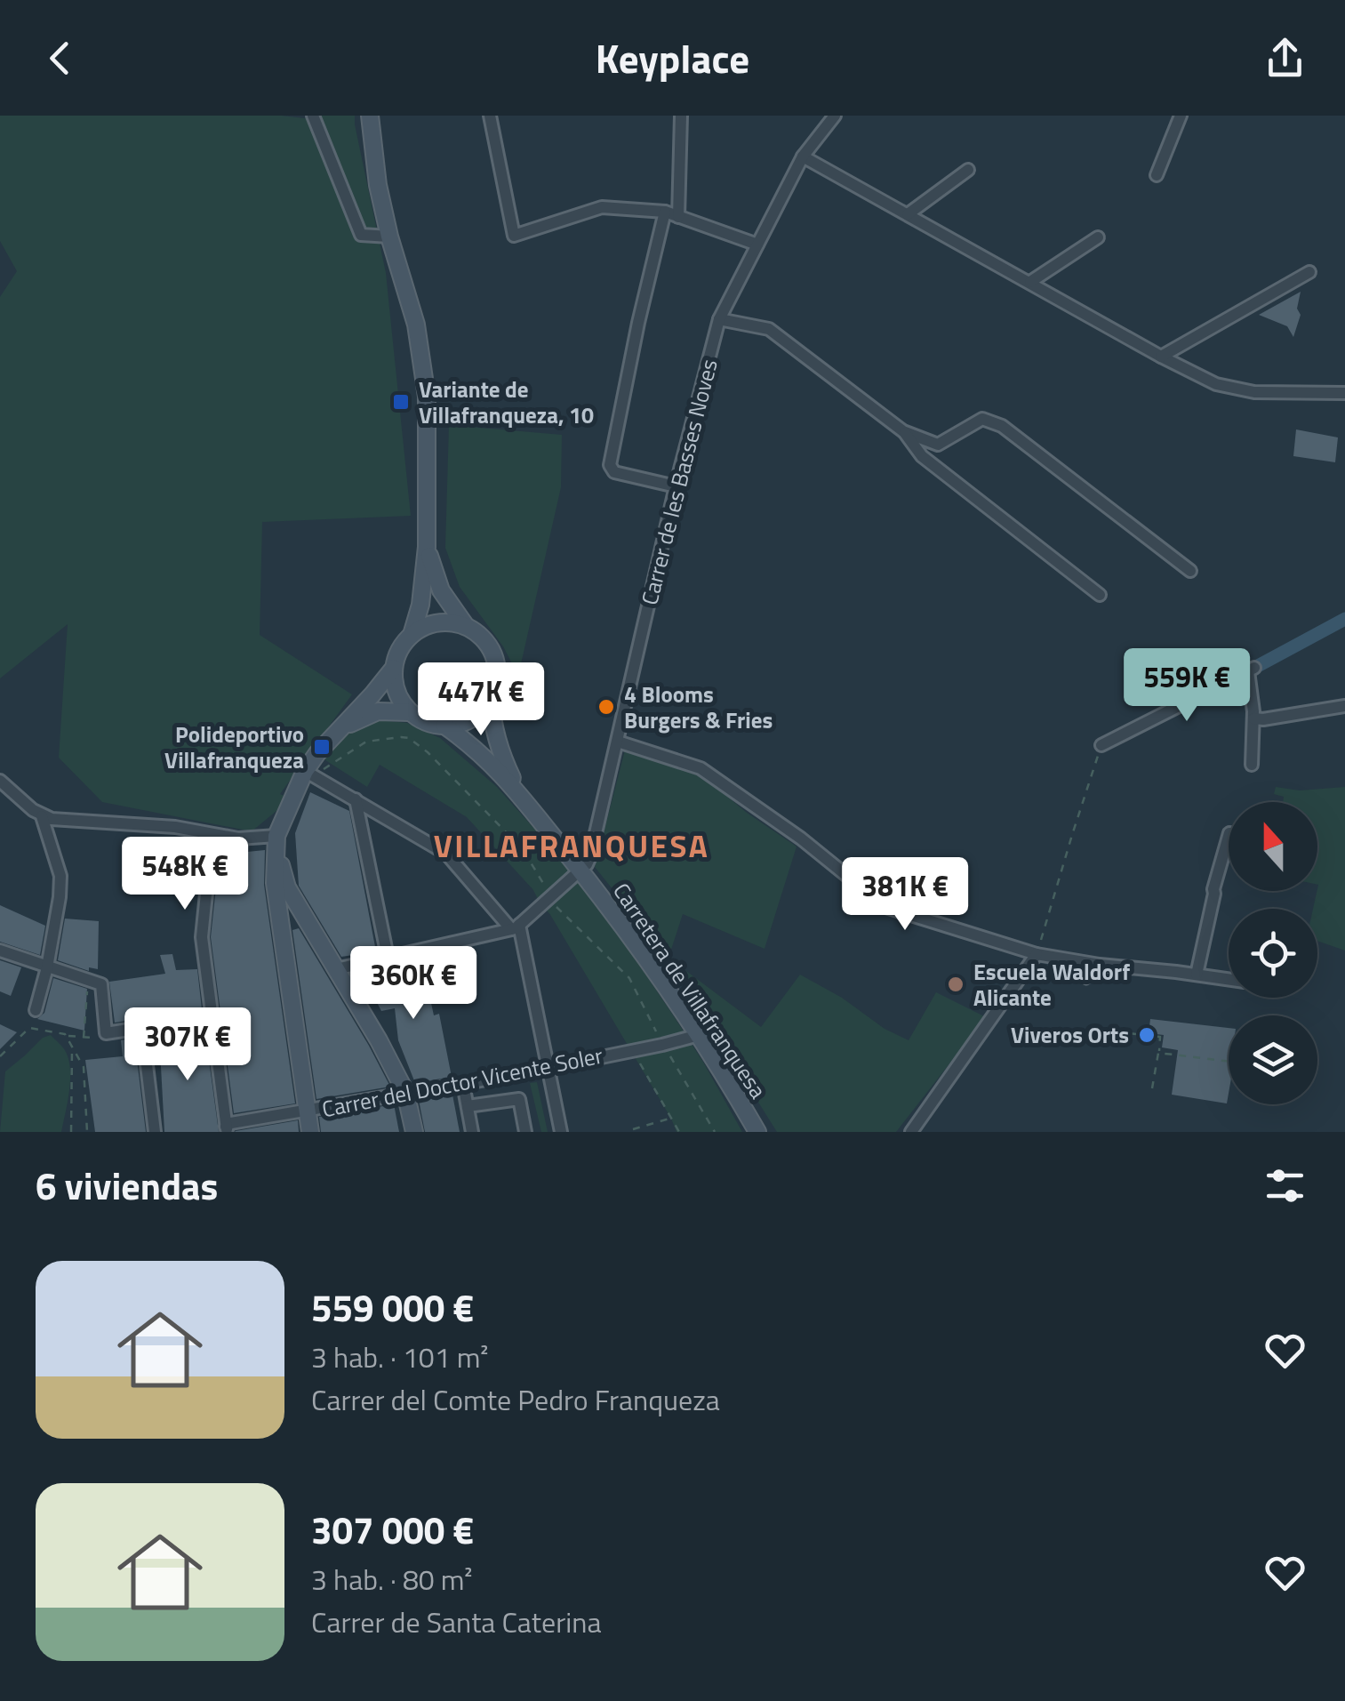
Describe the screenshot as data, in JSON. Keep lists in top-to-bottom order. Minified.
{"streets":{"main road":["Carretera de Villafranquesa"],"street":["Carrer de les Basses Noves","Carrer del Doctor Vicente Soler"]},"crossings":[["Carrer de les Basses Noves","Carretera de Villafranquesa"],["Carretera de Villafranquesa","Carrer del Doctor Vicente Soler"]],"districts":["VILLAFRANQUESA"],"places":{"transit":["Variante de Villafranqueza, 10","Polideportivo Villafranqueza"],"other":["4 Blooms Burgers & Fries","Escuela Waldorf Alicante","Viveros Orts"]},"north":"top","page":{"header":"Keyplace","price":["559K €","447K €","548K €","381K €","360K €","307K €"],"heading":"6 viviendas","list":[{"name":"559 000 €","note":"3 hab. · 101 m² · Carrer del Comte Pedro Franqueza"},{"name":"307 000 €","note":"3 hab. · 80 m² · Carrer de Santa Caterina"}]}}
